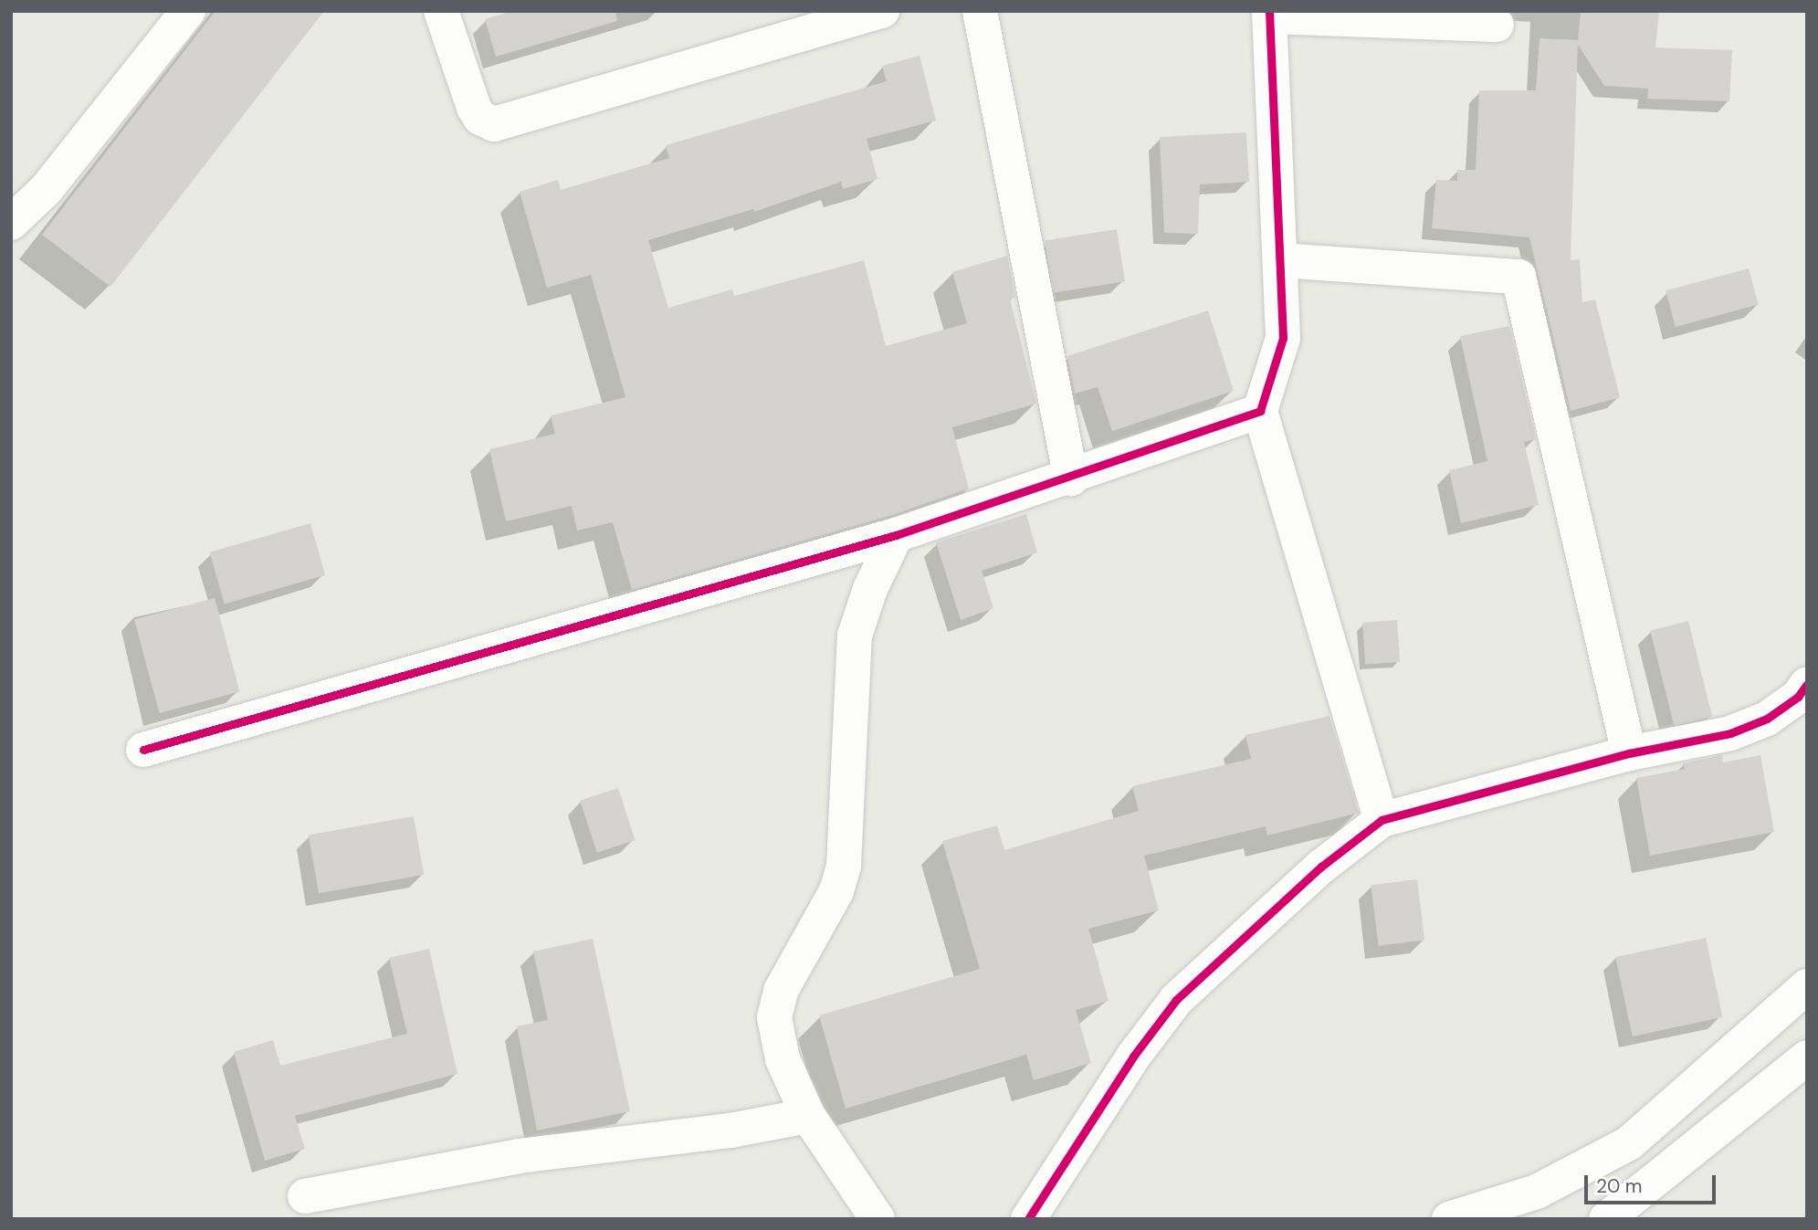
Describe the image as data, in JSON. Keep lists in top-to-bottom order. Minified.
{"scale_bar":"20 m"}
